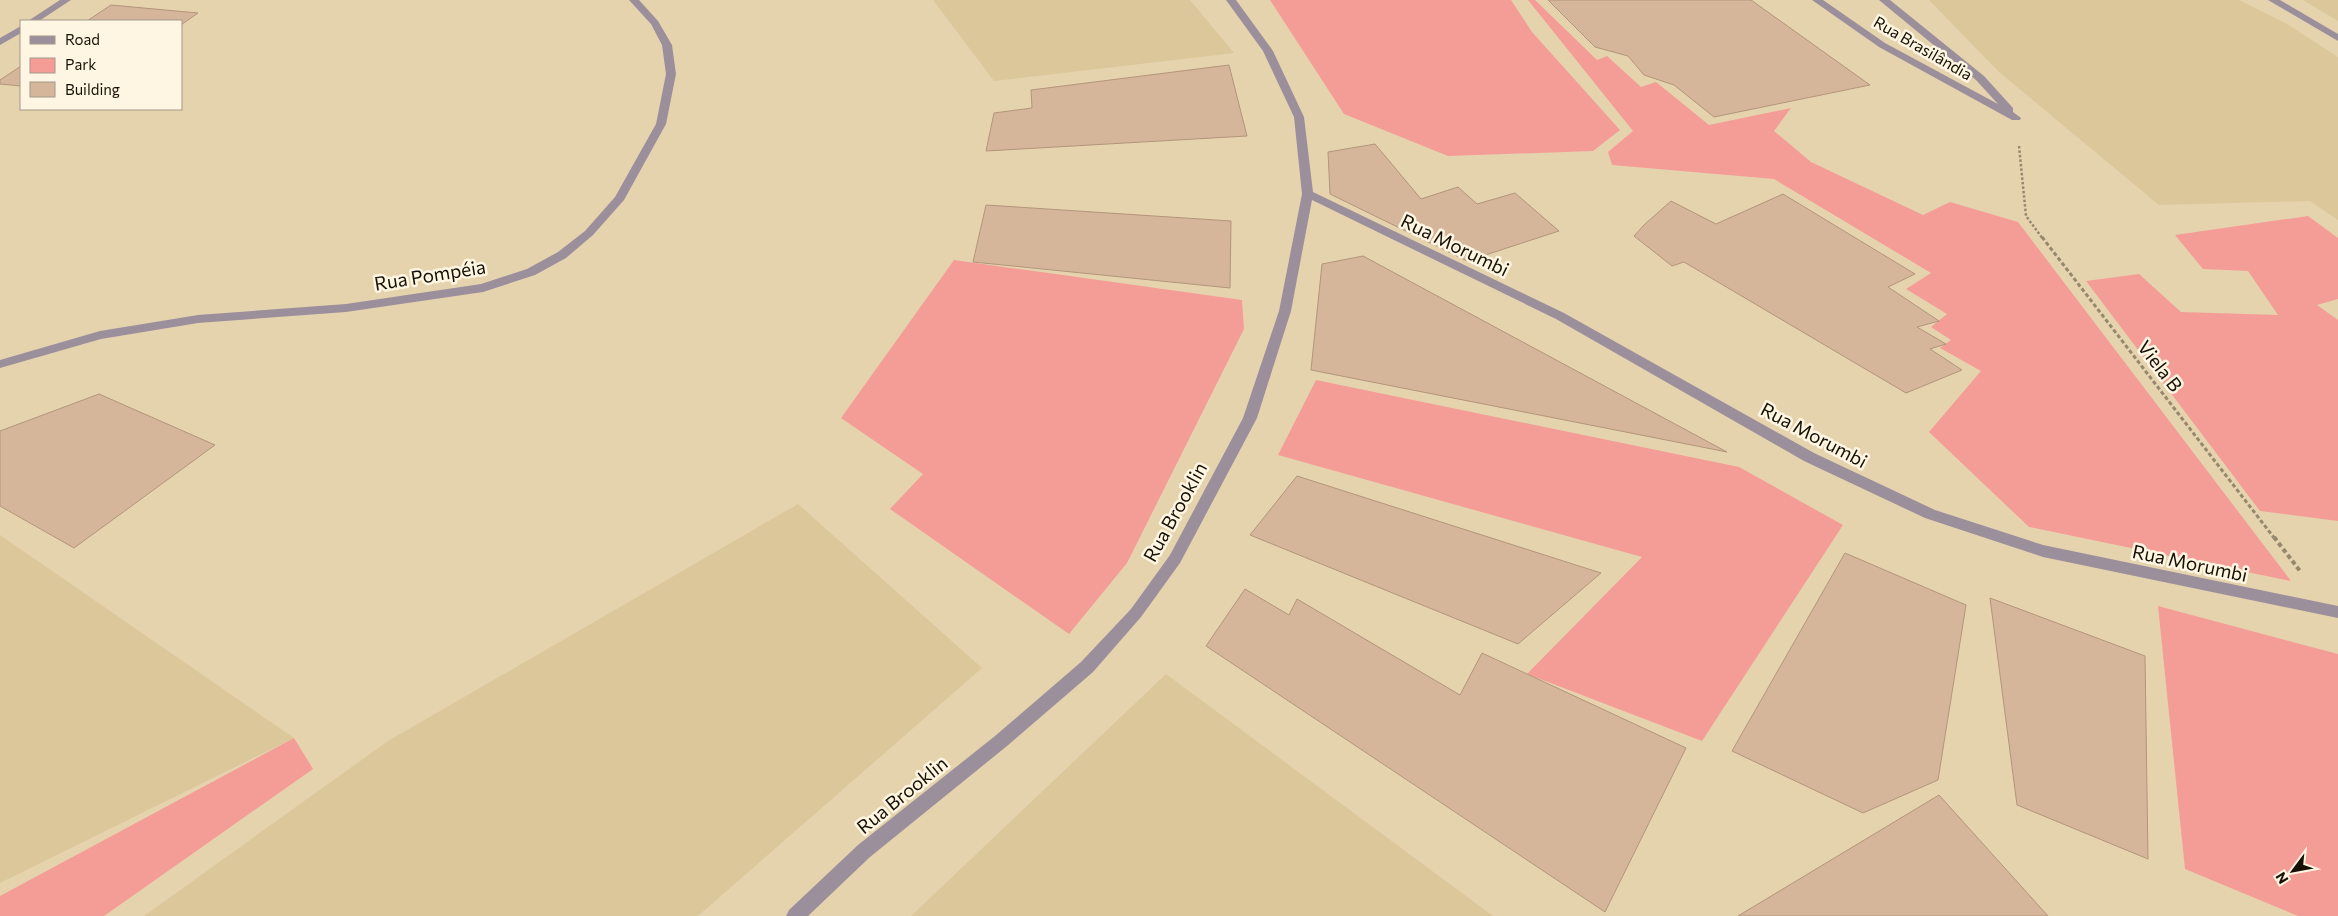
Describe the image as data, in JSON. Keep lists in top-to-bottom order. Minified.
{"streets":{"street":["Rua Brasilândia","Rua Morumbi","Rua Pompéia","Rua Brooklin"],"path":["Viela B"]},"crossings":[["Rua Brasilândia","Viela B"],["Rua Morumbi","Viela B"],["Rua Morumbi","Rua Brooklin"]],"legend":["Road","Park","Building"],"north":"bottom left"}
